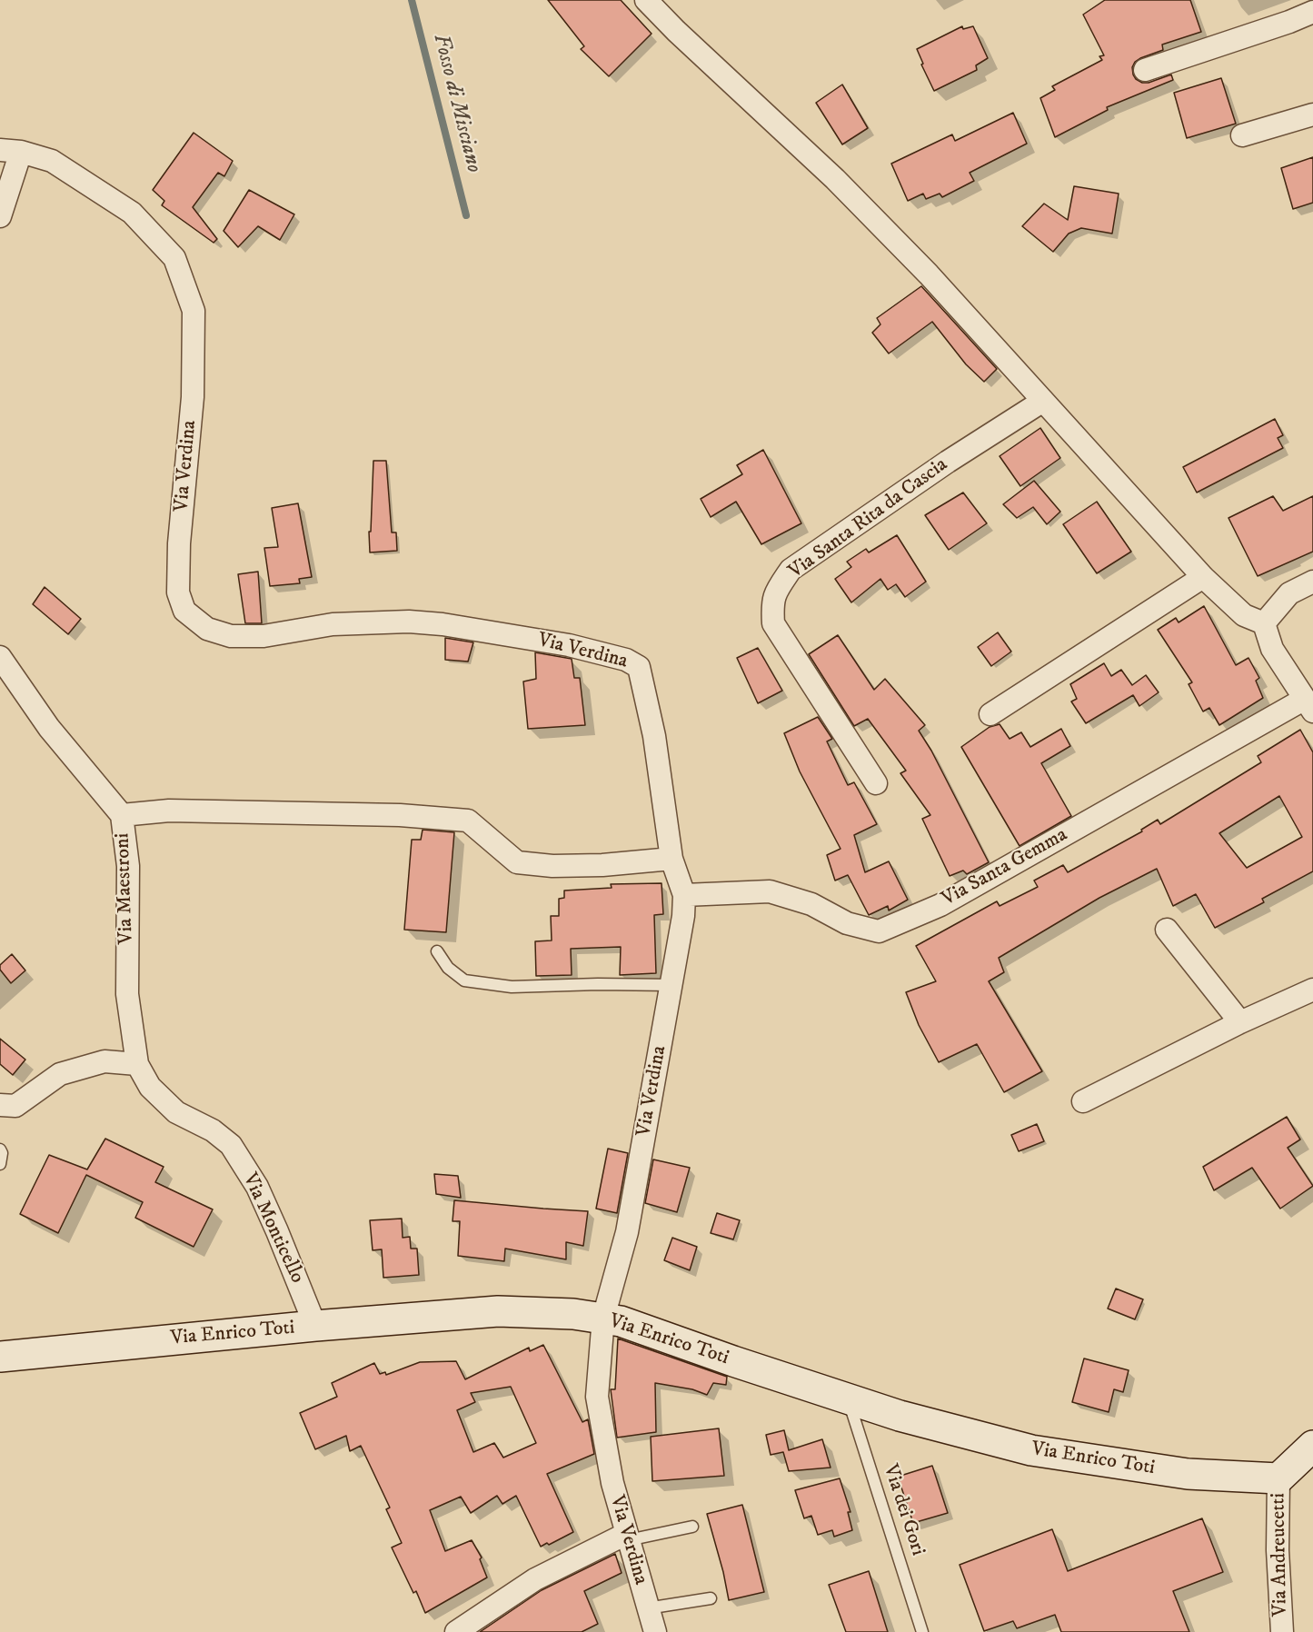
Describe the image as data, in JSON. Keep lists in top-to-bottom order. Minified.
{"streets":{"street":["Via Verdina","Via Santa Rita da Cascia","Via Santa Gemma","Via Maestroni","Via Monticello","Via Enrico Toti","Via Andreucetti"],"lane":["Via dei Gori"]},"crossings":[["Via Verdina","Via Santa Gemma"],["Via Verdina","Via Enrico Toti"],["Via Maestroni","Via Monticello"],["Via Monticello","Via Enrico Toti"],["Via Enrico Toti","Via dei Gori"],["Via Enrico Toti","Via Andreucetti"]],"water":["Fosso di Misciano"]}
